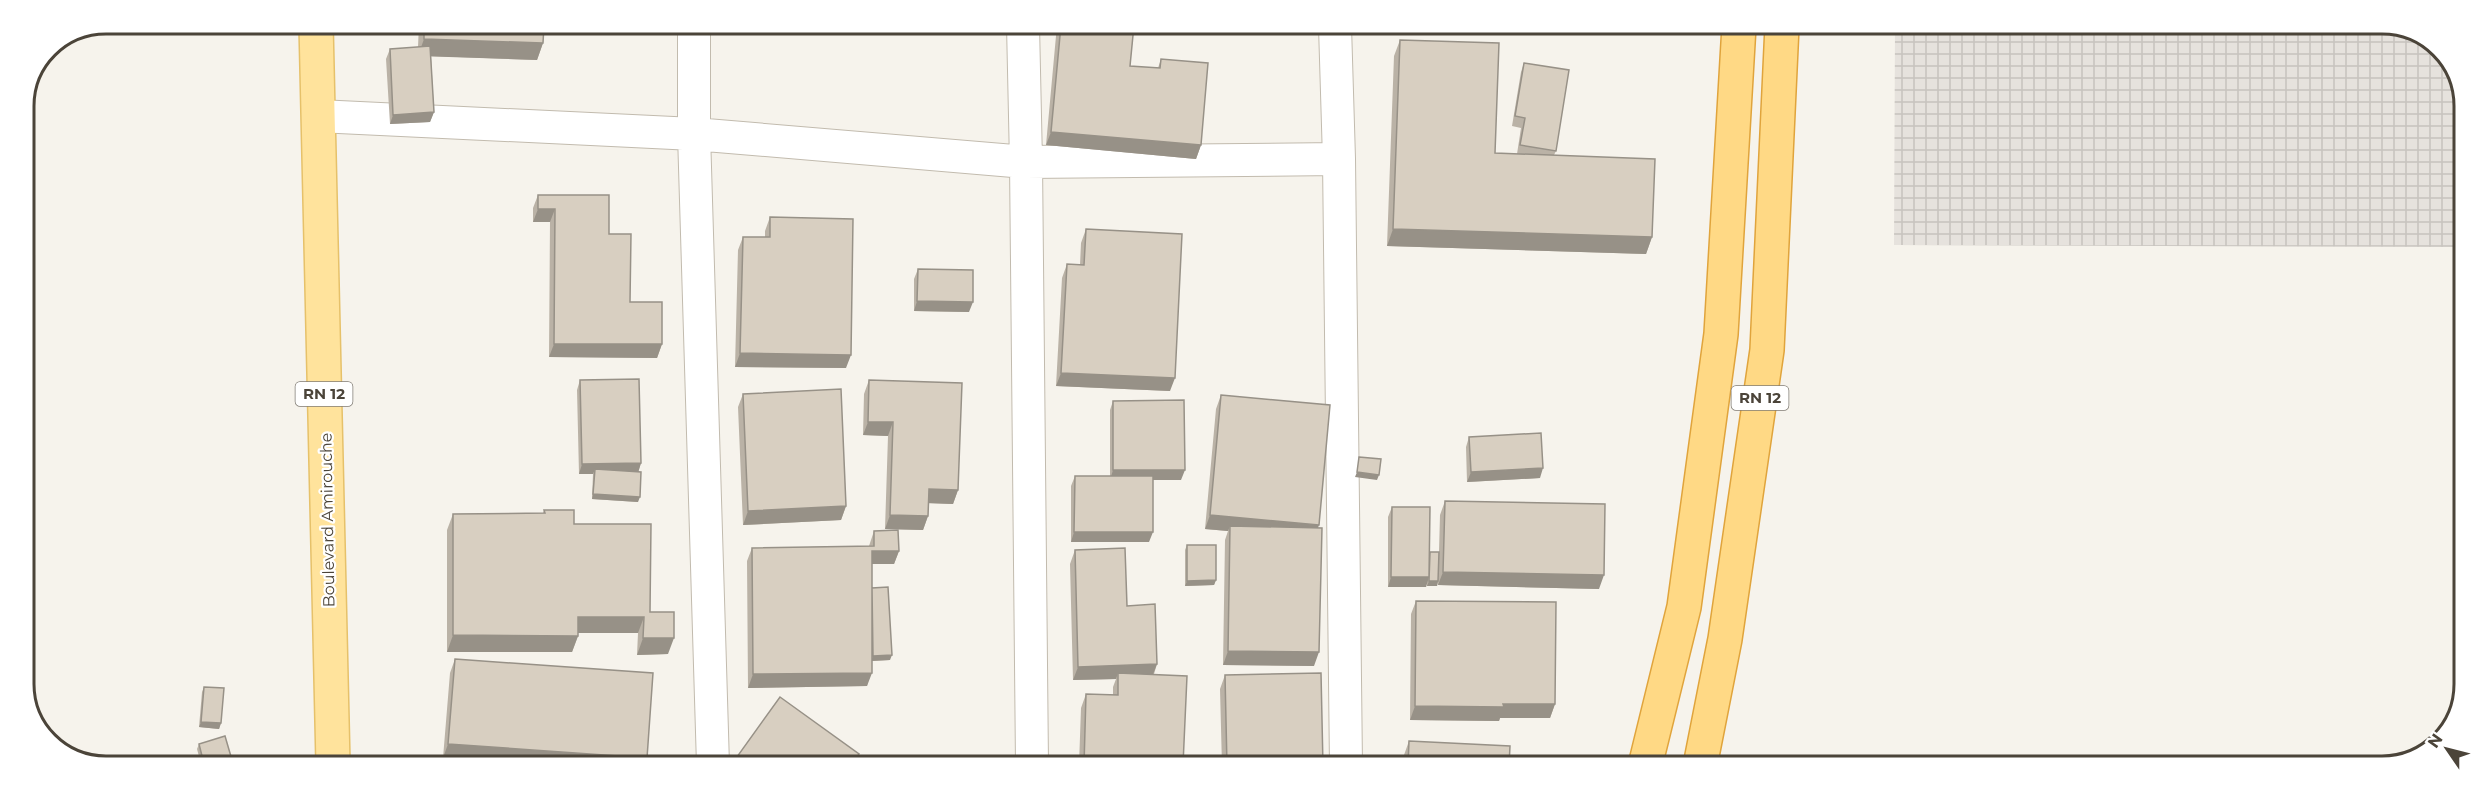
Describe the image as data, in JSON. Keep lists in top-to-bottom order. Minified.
{"streets":{"highway":["RN 12"],"main road":["Boulevard Amirouche"]},"north":"top left"}
